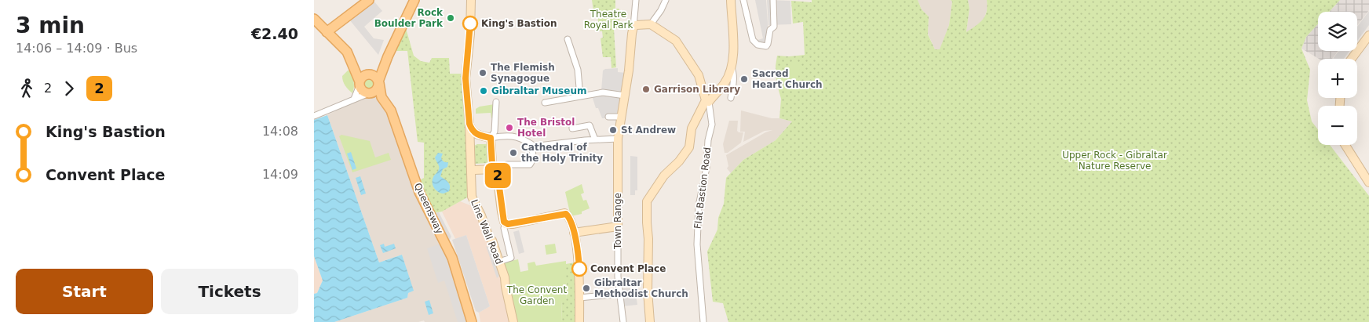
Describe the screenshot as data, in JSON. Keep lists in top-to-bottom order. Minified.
{"streets":{"main road":["Queensway"],"street":["Flat Bastion Road","Town Range","Line Wall Road"]},"parks":["Theatre Royal Park","Upper Rock - Gibraltar Nature Reserve","The Convent Garden"],"places":["Rock Boulder Park","King's Bastion","The Flemish Synagogue","Sacred Heart Church","Garrison Library","Gibraltar Museum","The Bristol Hotel","St Andrew","Cathedral of the Holy Trinity","Convent Place","Gibraltar Methodist Church"],"lines":["bus line 2"],"page":{"heading":["3 min","14:06 – 14:09 · Bus","€2.40"],"on_map":"2","map_buttons":["+","−"],"legs":["2","2"],"list":[{"name":"King's Bastion","value":"14:08"},{"name":"Convent Place","value":"14:09"}],"buttons":["Start","Tickets"]}}
